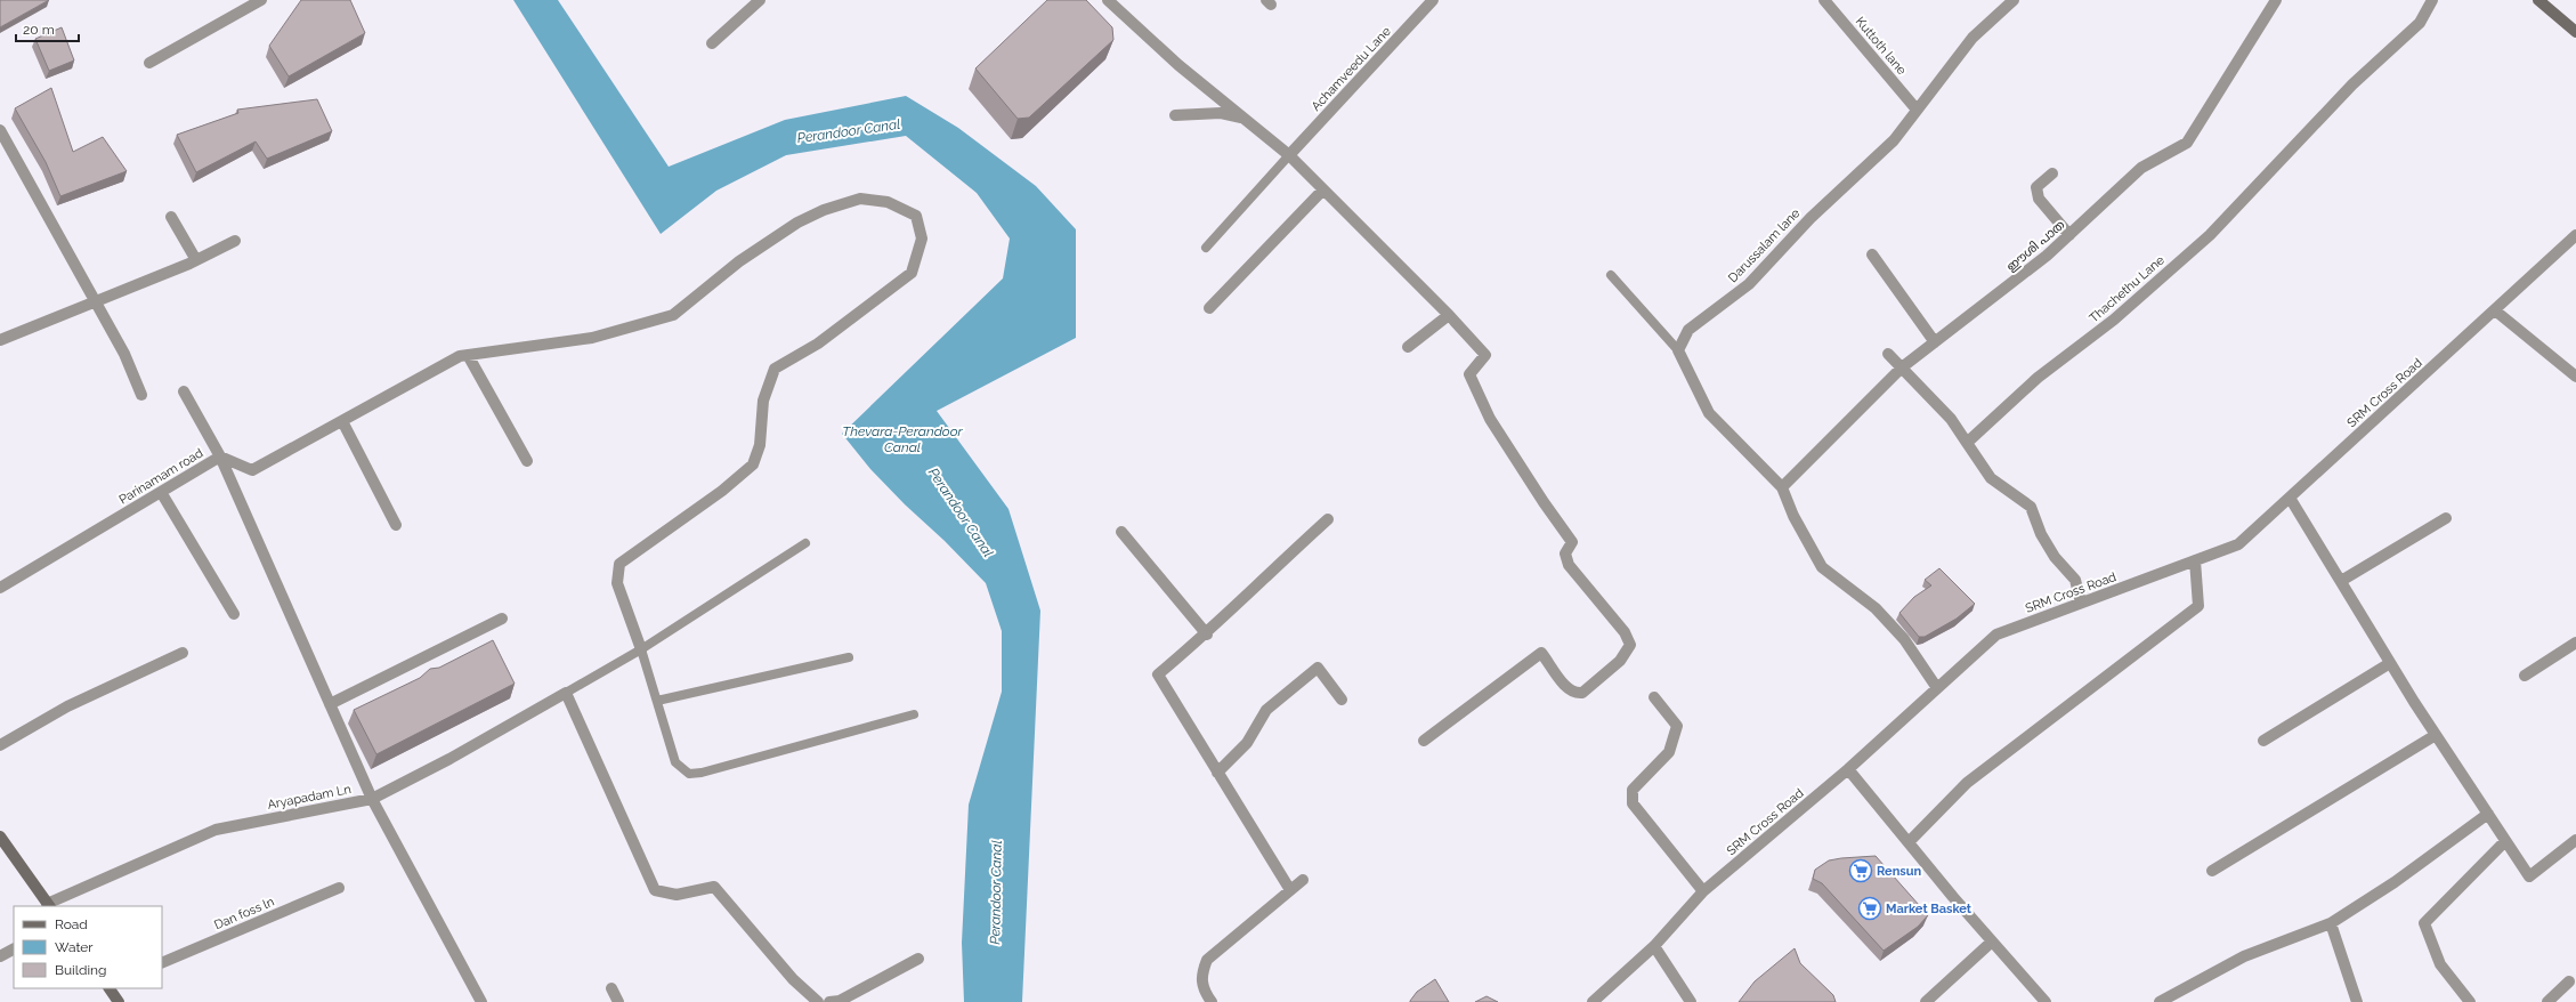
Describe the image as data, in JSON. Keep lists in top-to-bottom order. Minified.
{"streets":{"street":["Kuttoth lane","Achamveedu Lane","Darussalam lane","ഈശി പാത","Thachethu Lane","SRM Cross Road","Parinamam road","Aryapadam Ln","Dan foss ln"]},"crossings":[["Kuttoth lane","Darussalam lane"]],"water":["Perandoor Canal","Thevara-Perandoor Canal"],"places":{"supermarket":["Rensun","Market Basket"]},"legend":["Road","Water","Building"],"scale_bar":"20 m"}
